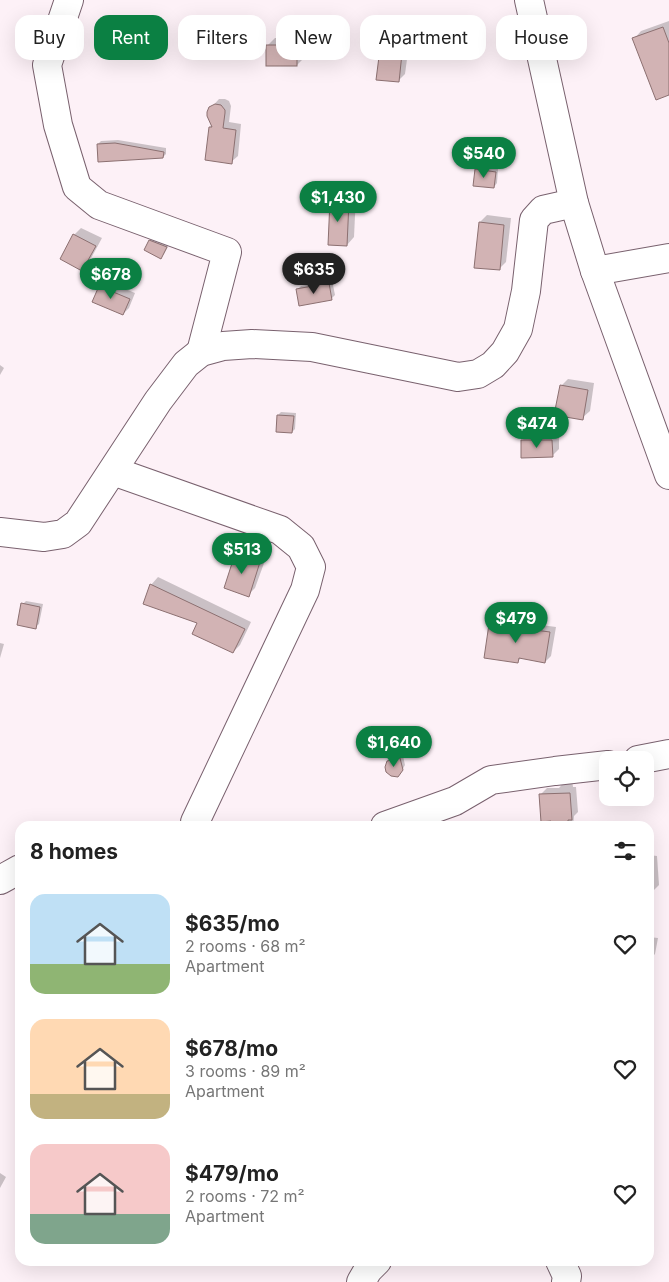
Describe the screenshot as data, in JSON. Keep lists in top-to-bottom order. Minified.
{"page":{"chip":["Buy","Rent","Filters","New","Apartment","House"],"price":["$540","$1,430","$635","$678","$474","$513","$479","$1,640"],"heading":"8 homes","list":[{"name":"$635/mo","note":"2 rooms · 68 m² · Apartment"},{"name":"$678/mo","note":"3 rooms · 89 m² · Apartment"},{"name":"$479/mo","note":"2 rooms · 72 m² · Apartment"}]}}
